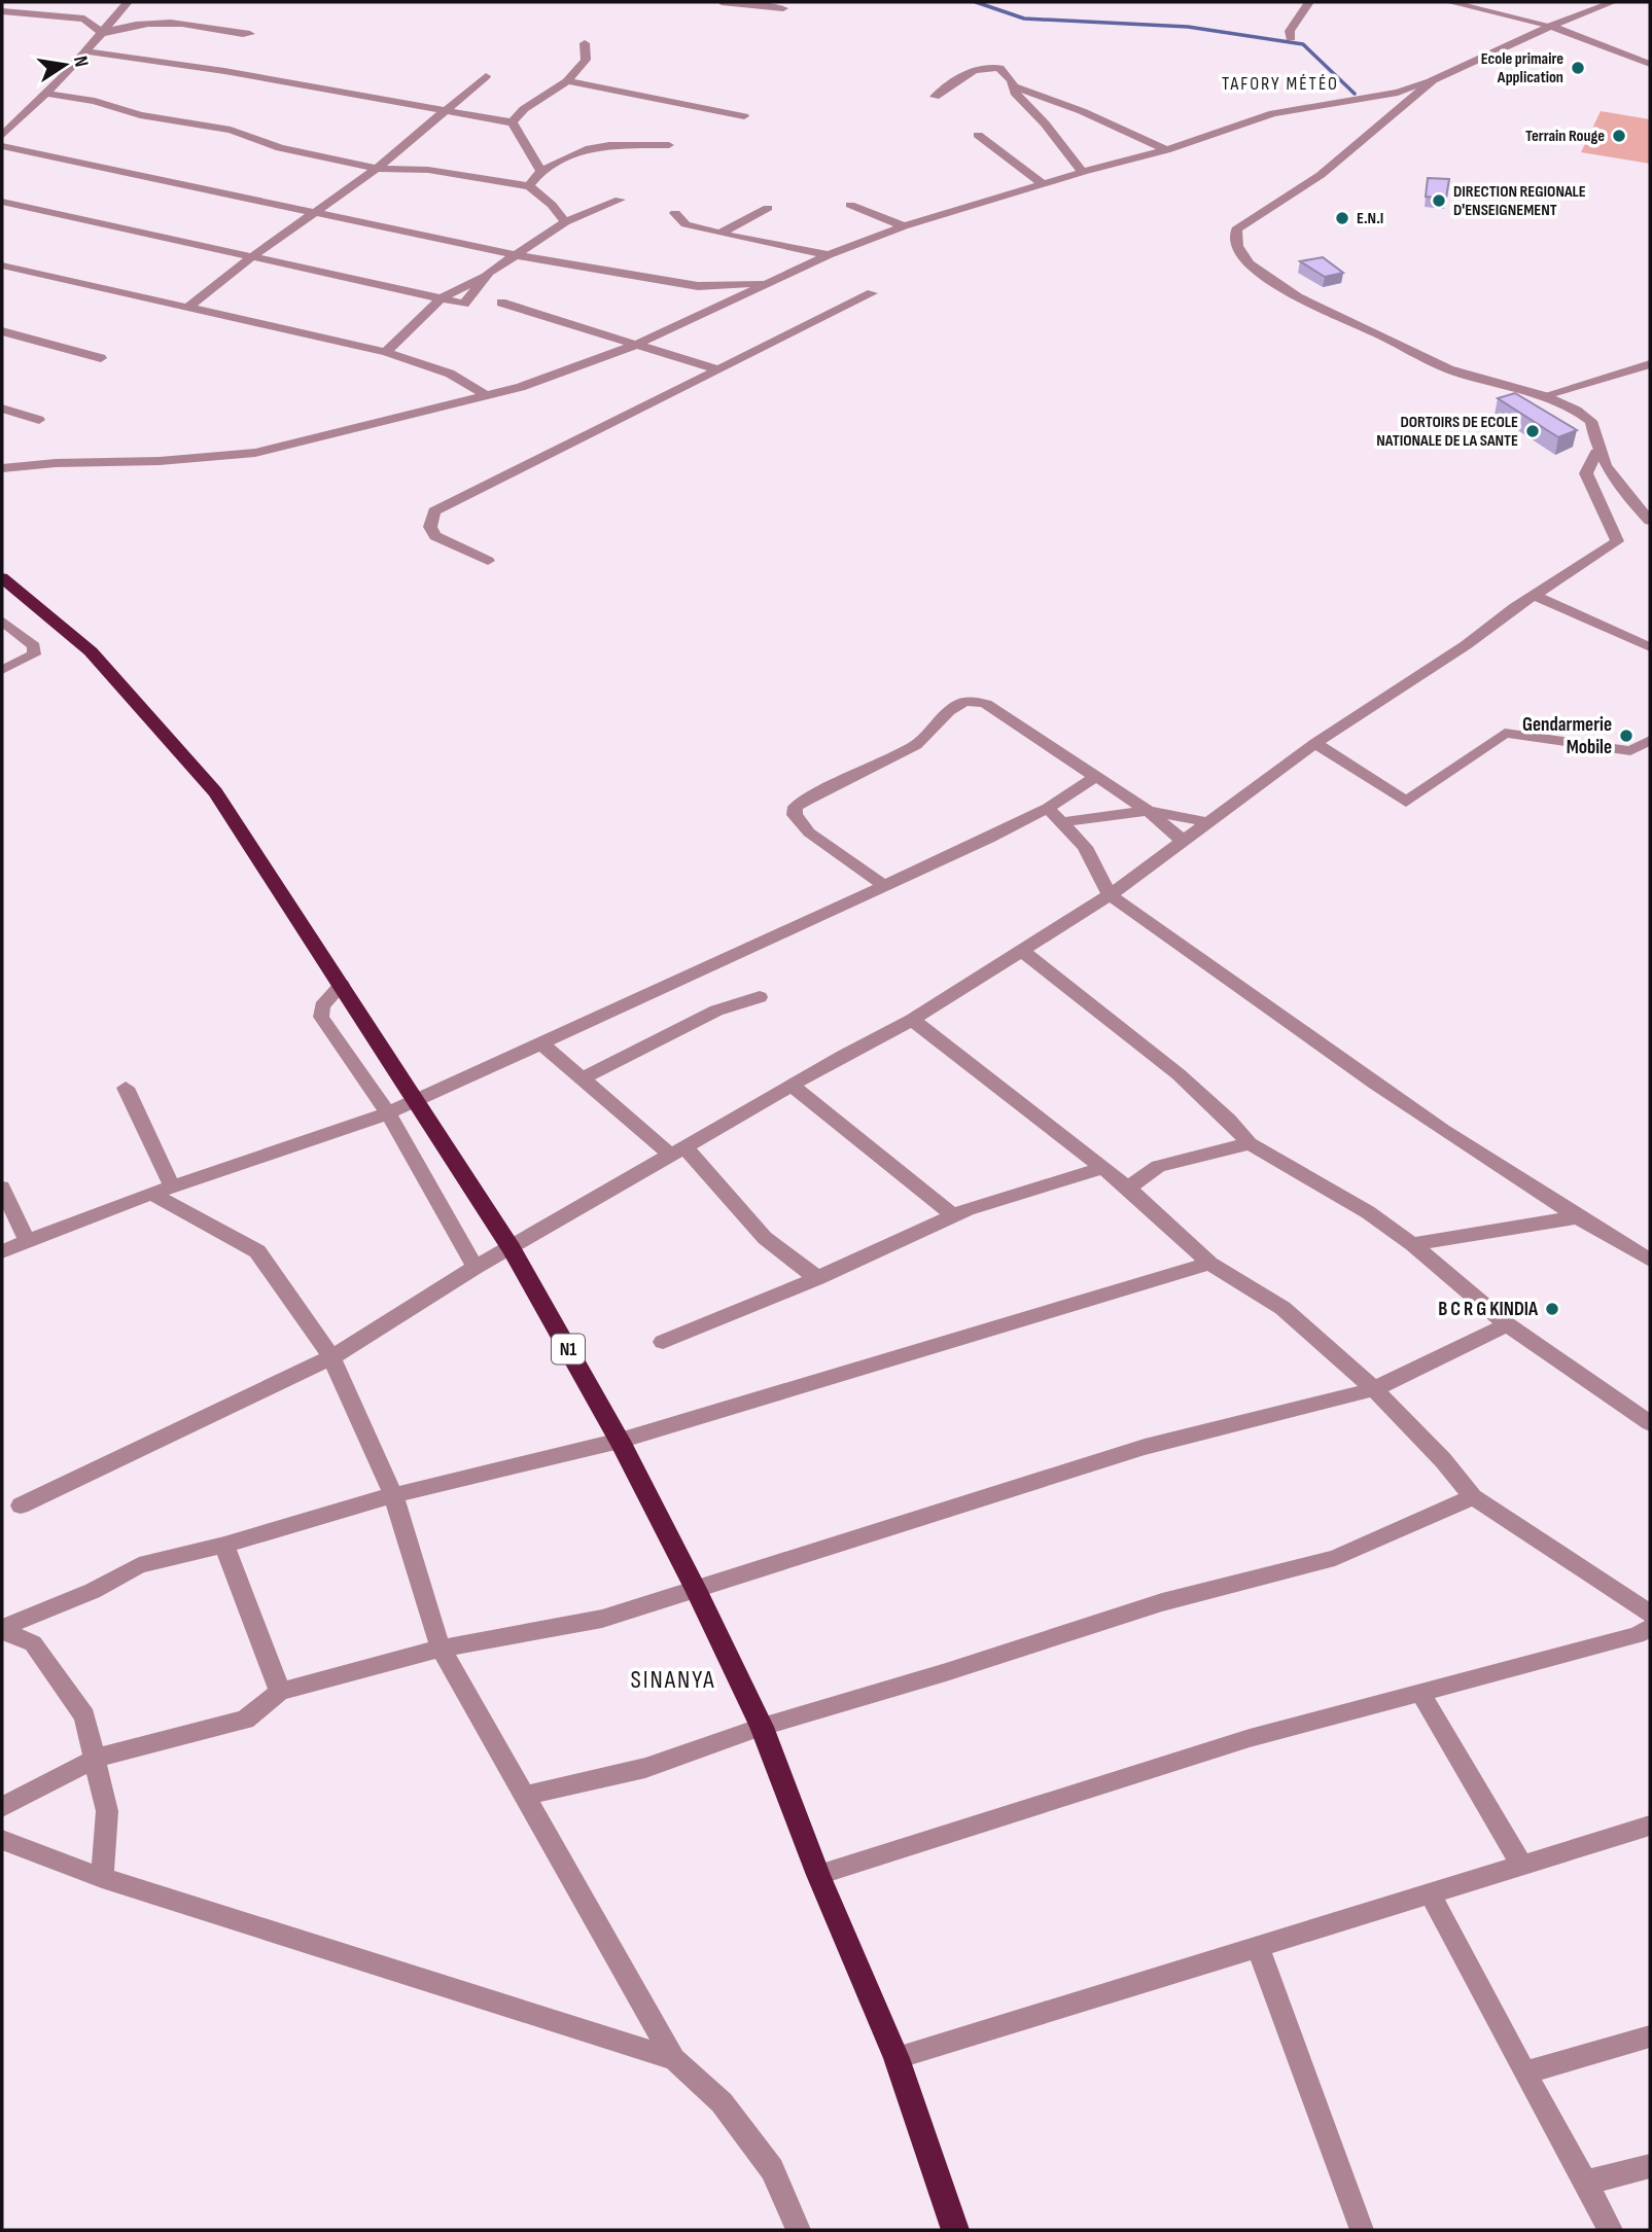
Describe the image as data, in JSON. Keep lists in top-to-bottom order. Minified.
{"streets":{"highway":["N1"]},"districts":["TAFORY MÉTÉO","SINANYA"],"places":["Ecole primaire Application","Terrain Rouge","DIRECTION REGIONALE D'ENSEIGNEMENT","E.N.I","DORTOIRS DE ECOLE NATIONALE DE LA SANTE","Gendarmerie Mobile","B C R G KINDIA"],"north":"right"}
